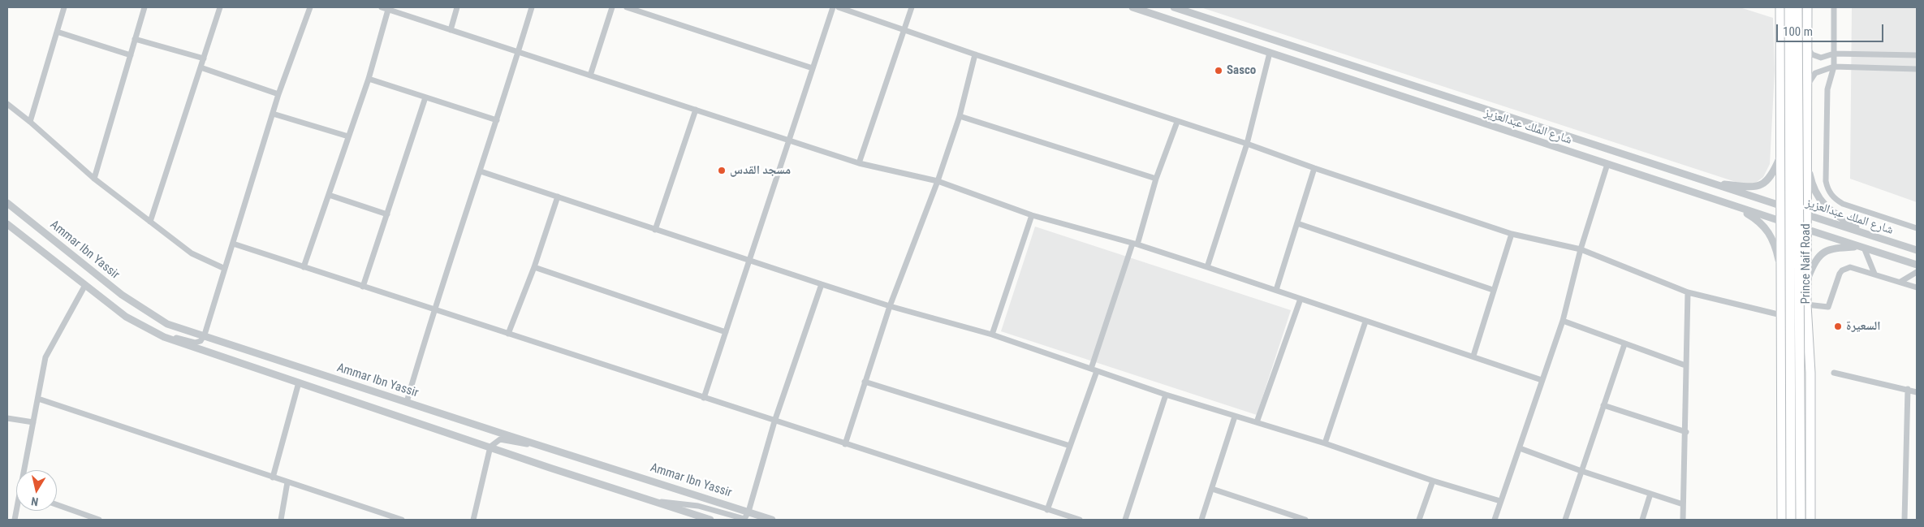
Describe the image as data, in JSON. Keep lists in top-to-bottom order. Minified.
{"streets":{"main road":["Prince Naif Road"],"street":["شارع الملك عبدالعزيز","Ammar Ibn Yassir"]},"crossings":[["شارع الملك عبدالعزيز","Prince Naif Road"]],"places":["Sasco","مسجد القدس","السعيرة"],"scale_bar":"100 m","north":"bottom"}
